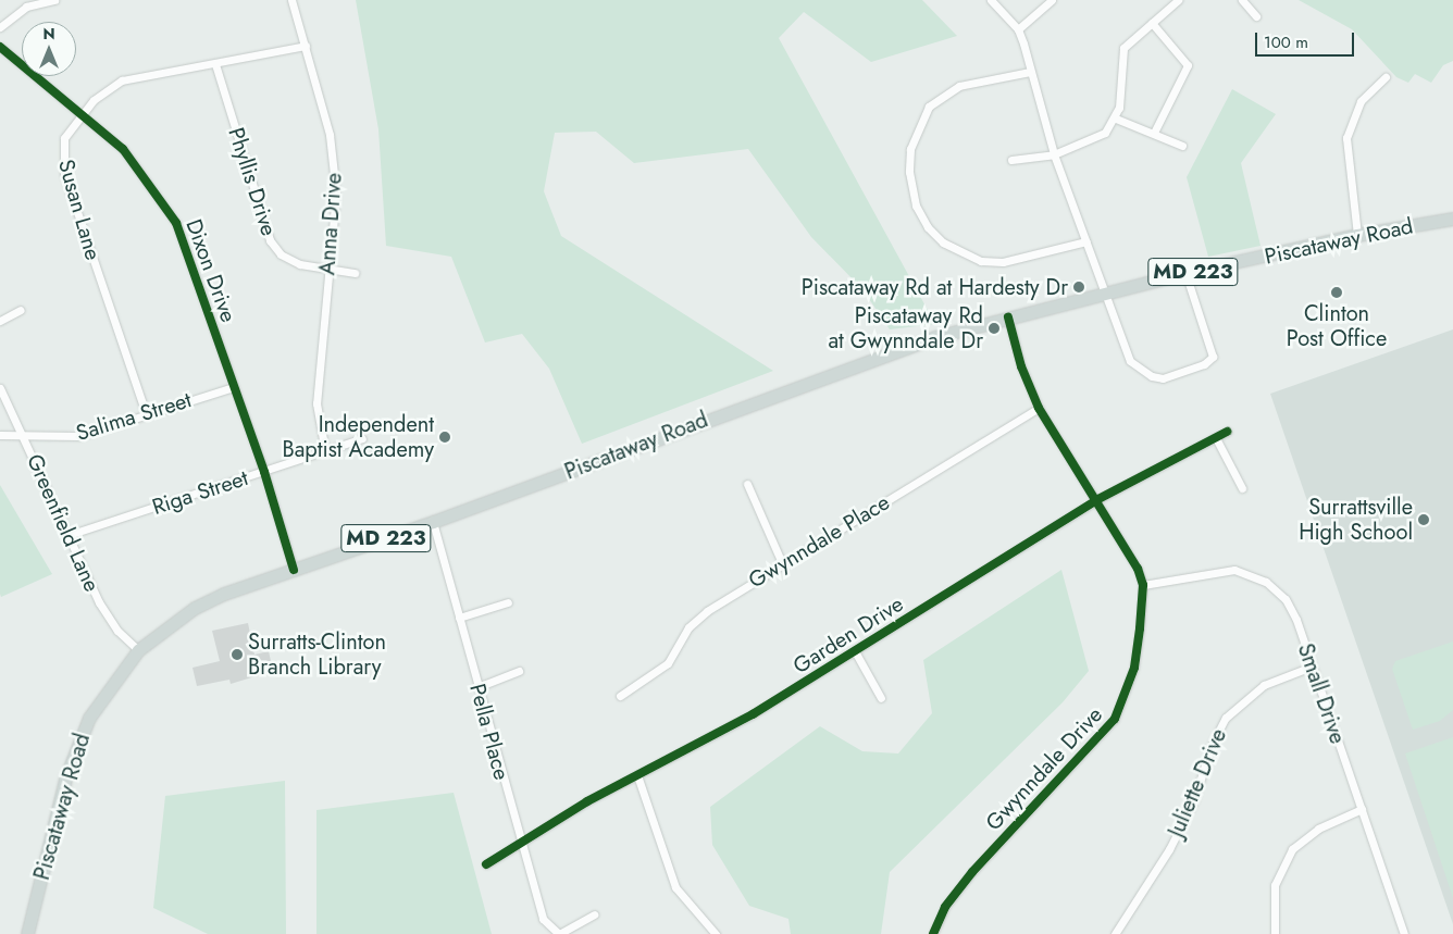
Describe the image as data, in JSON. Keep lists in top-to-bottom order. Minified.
{"streets":{"main road":["Piscataway Road","MD 223"],"street":["Phyllis Drive","Susan Lane","Anna Drive","Dixon Drive","Salima Street","Riga Street","Greenfield Lane","Gwynndale Place","Garden Drive","Small Drive","Pella Place","Gwynndale Drive","Juliette Drive"]},"crossings":[["Phyllis Drive","Susan Lane"],["Phyllis Drive","Anna Drive"],["Susan Lane","Anna Drive"],["Susan Lane","Dixon Drive"],["Susan Lane","Salima Street"],["Anna Drive","Riga Street"],["Piscataway Road","Dixon Drive"],["Piscataway Road","Greenfield Lane"],["Piscataway Road","Pella Place"],["Dixon Drive","Salima Street"],["Dixon Drive","Riga Street"],["Salima Street","Greenfield Lane"],["Riga Street","Greenfield Lane"],["Garden Drive","Pella Place"],["Small Drive","Gwynndale Drive"],["Small Drive","Juliette Drive"]],"places":["Piscataway Rd at Hardesty Dr","Clinton Post Office","Piscataway Rd at Gwynndale Dr","Independent Baptist Academy","Surrattsville High School","Surratts-Clinton Branch Library"],"scale_bar":"100 m","north":"top"}
